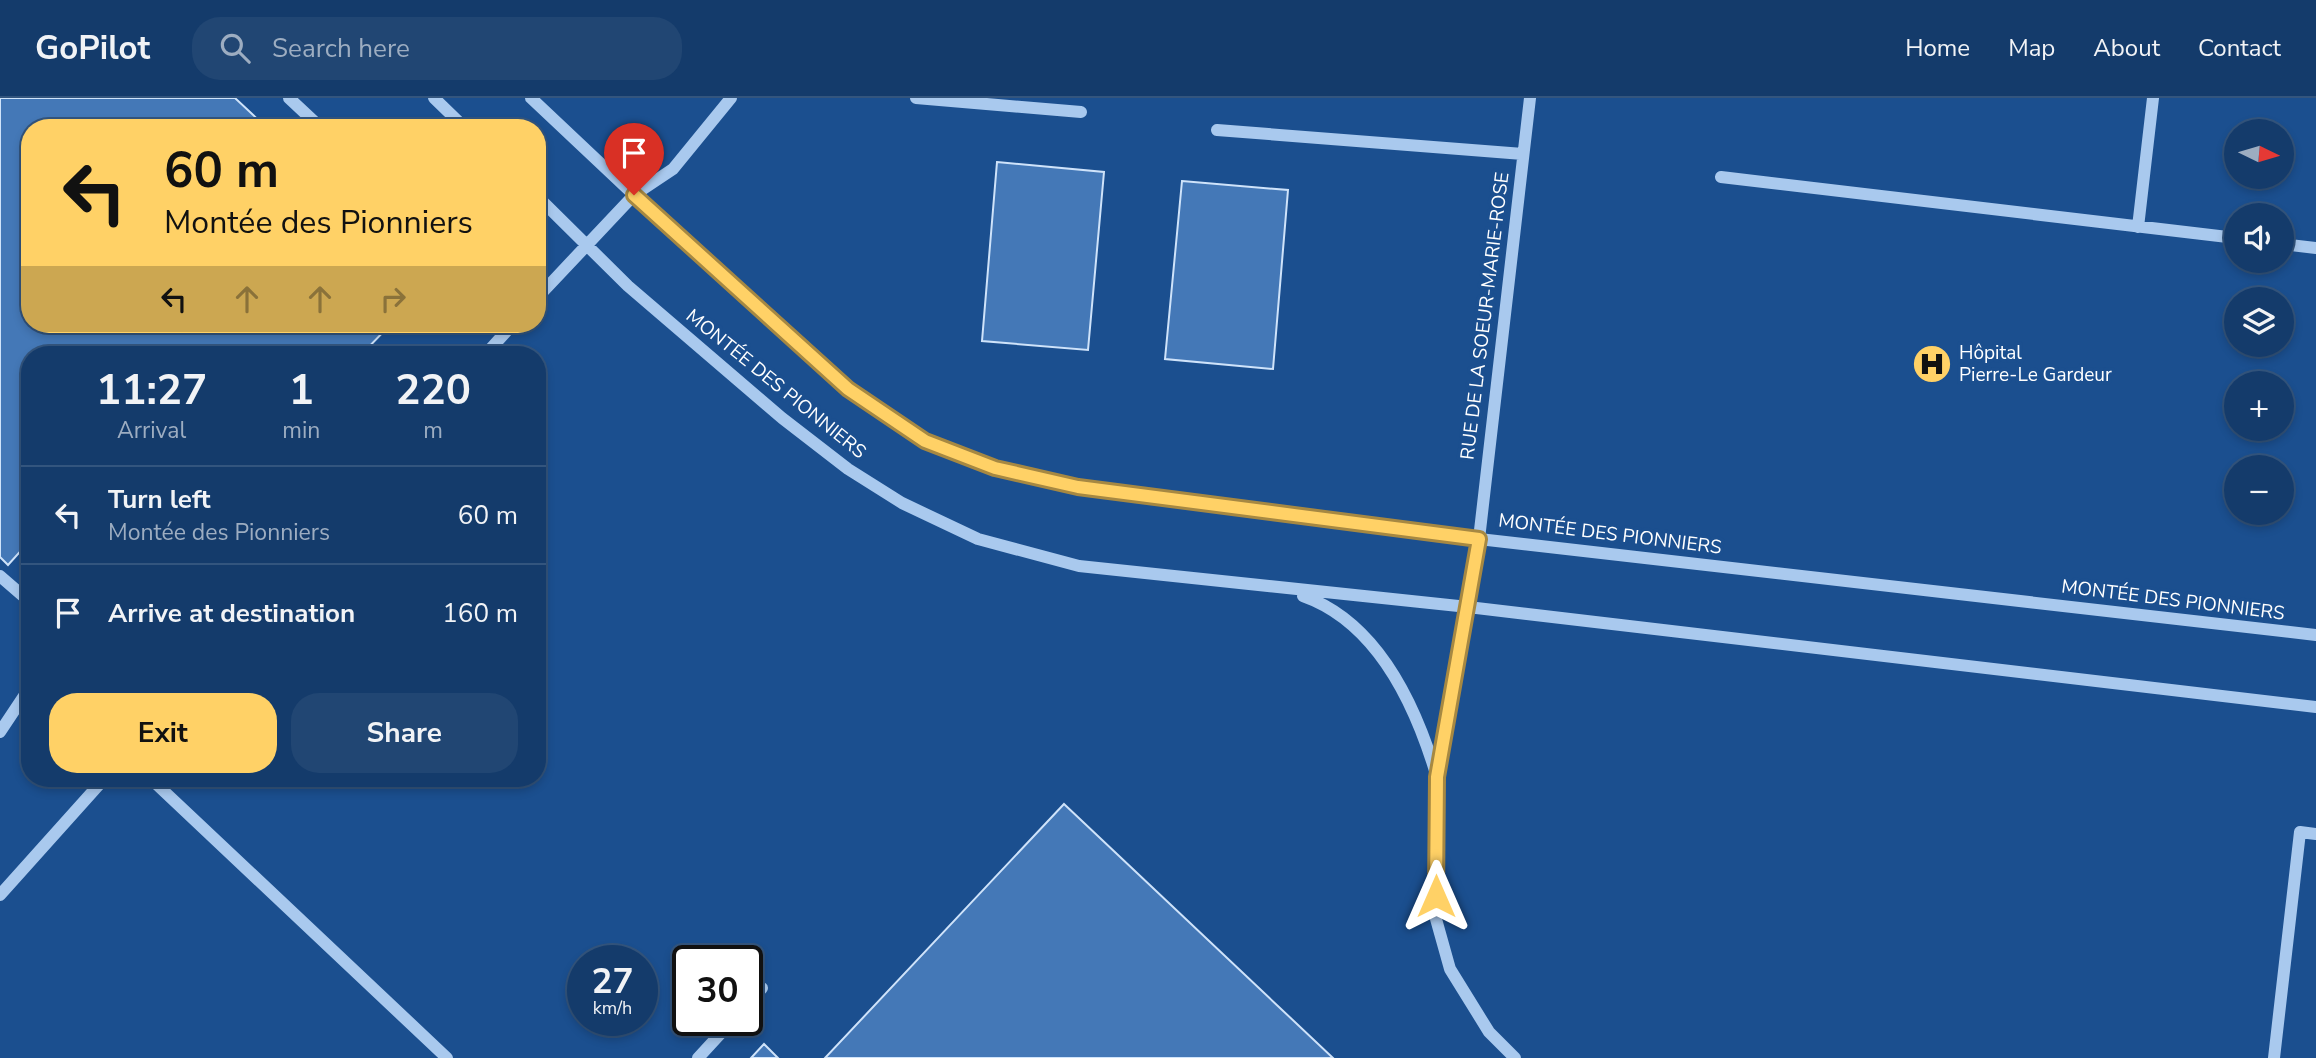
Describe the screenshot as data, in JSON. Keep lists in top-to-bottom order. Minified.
{"streets":{"street":["RUE DE LA SOEUR-MARIE-ROSE","MONTÉE DES PIONNIERS"]},"crossings":[["RUE DE LA SOEUR-MARIE-ROSE","MONTÉE DES PIONNIERS"]],"places":{"hospital":["Hôpital Pierre-Le Gardeur"]},"north":"right","page":{"header":"GoPilot","search":"Search here","nav":["Home","Map","About","Contact"],"map_buttons":["+","−"],"turn":["60 m","Montée des Pionniers"],"eta":["11:27","Arrival","1","min","220","m"],"list":[{"name":"Turn left","note":"Montée des Pionniers","value":"60 m"},{"name":"Arrive at destination","value":"160 m"}],"buttons":["Exit","Share"],"speed":"27 km/h","limit":"30"}}
